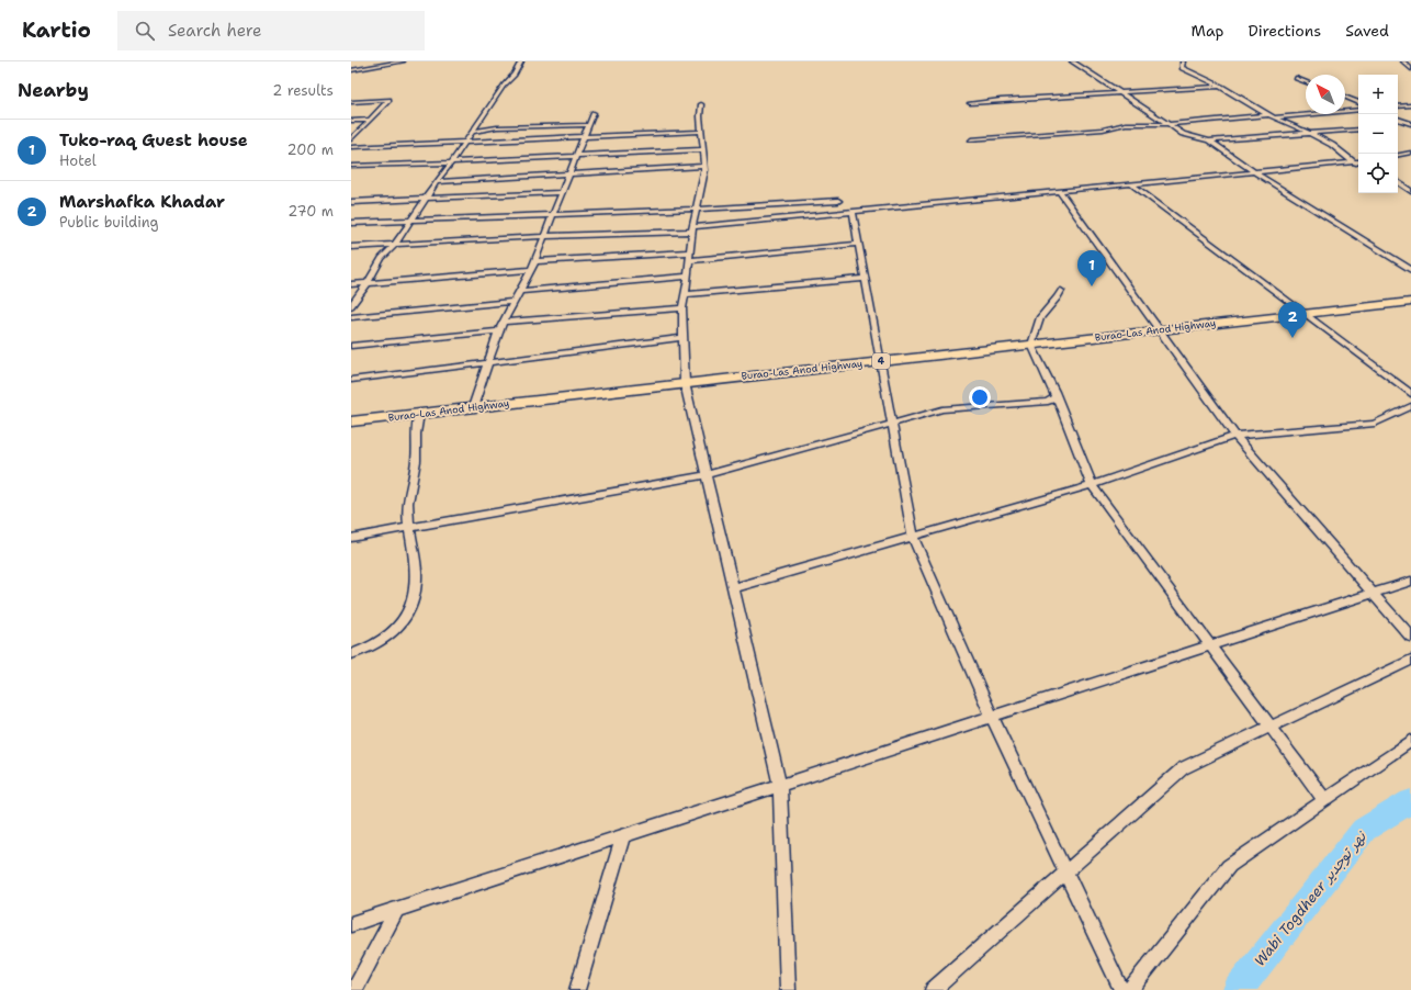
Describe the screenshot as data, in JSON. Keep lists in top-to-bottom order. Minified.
{"streets":{"highway":["Burao-Las Anod Highway","4"]},"water":["Wabi Togdheer نهر توجدير"],"north":"top left","page":{"header":"Kartio","search":"Search here","nav":["Map","Directions","Saved"],"heading":["Nearby","2 results"],"map_buttons":["+","−"],"list":[{"mark":"1","name":"Tuko-raq Guest house","note":"Hotel","value":"200 m"},{"mark":"2","name":"Marshafka Khadar","note":"Public building","value":"270 m"}],"pins":["1","2"]}}
